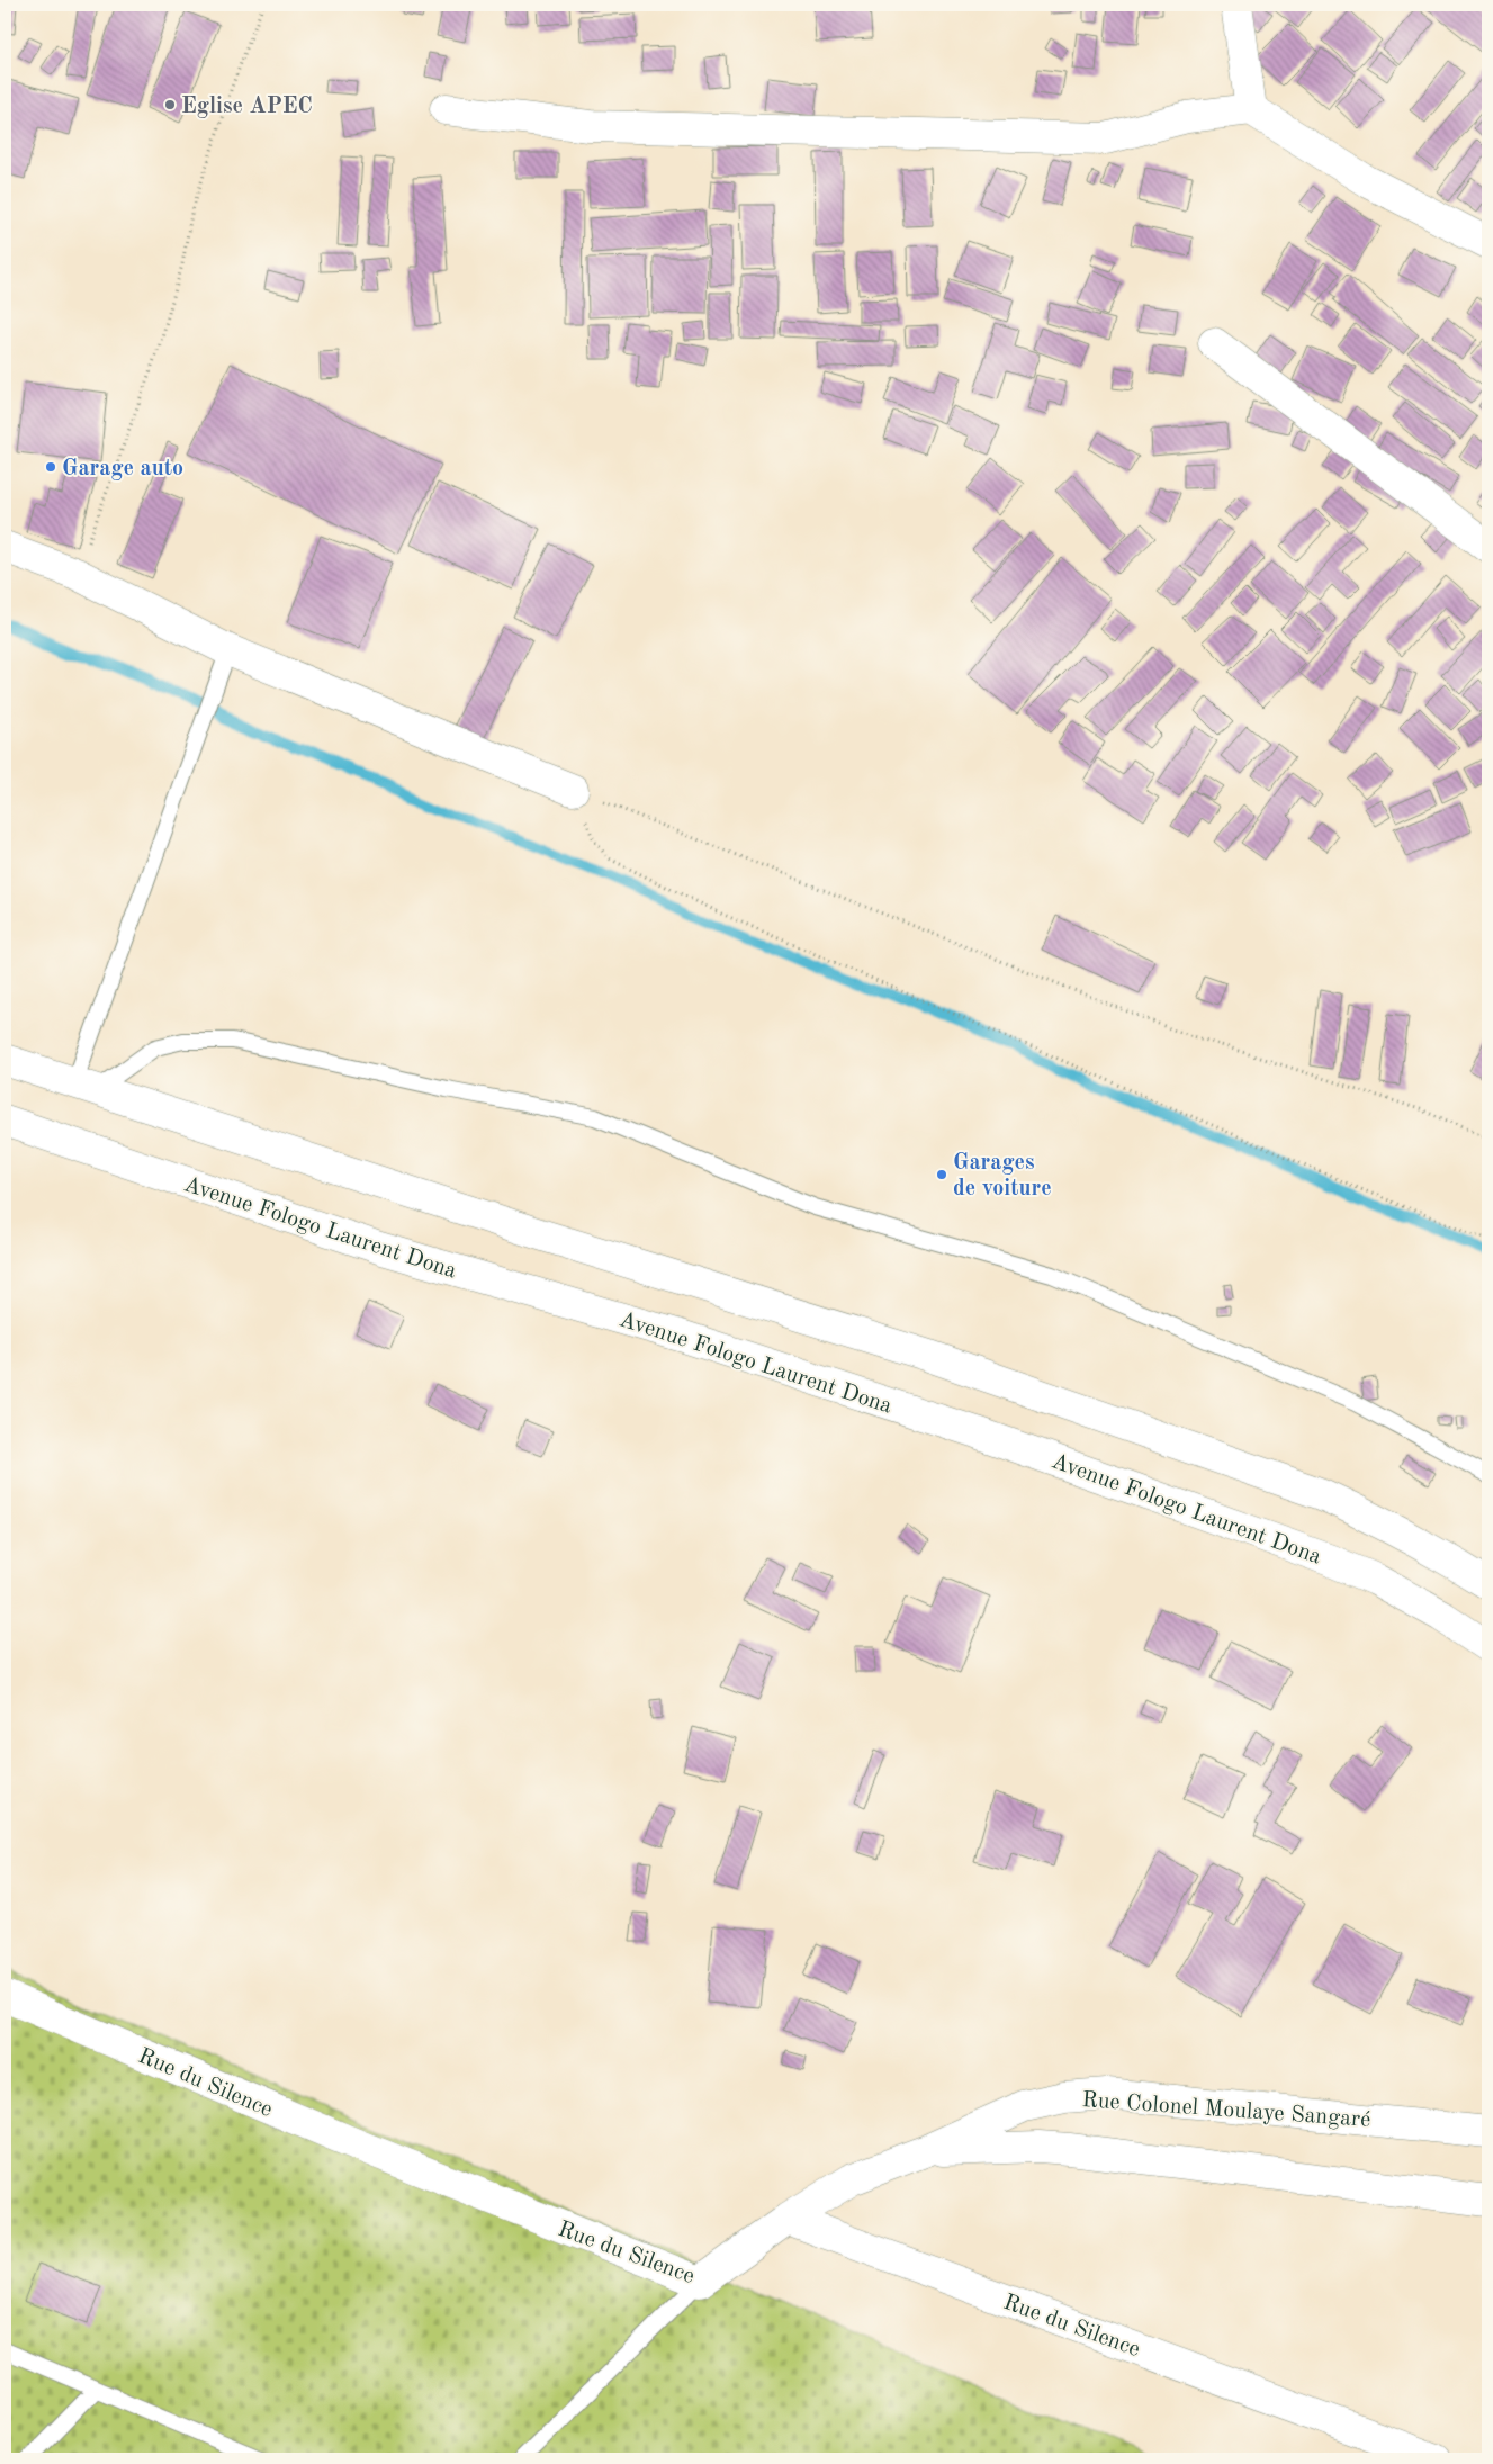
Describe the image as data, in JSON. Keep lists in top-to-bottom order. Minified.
{"streets":{"street":["Avenue Fologo Laurent Dona","Rue du Silence","Rue Colonel Moulaye Sangaré"]},"crossings":[["Rue du Silence","Rue Colonel Moulaye Sangaré"]],"places":["Eglise APEC","Garage auto","Garages de voiture"]}
